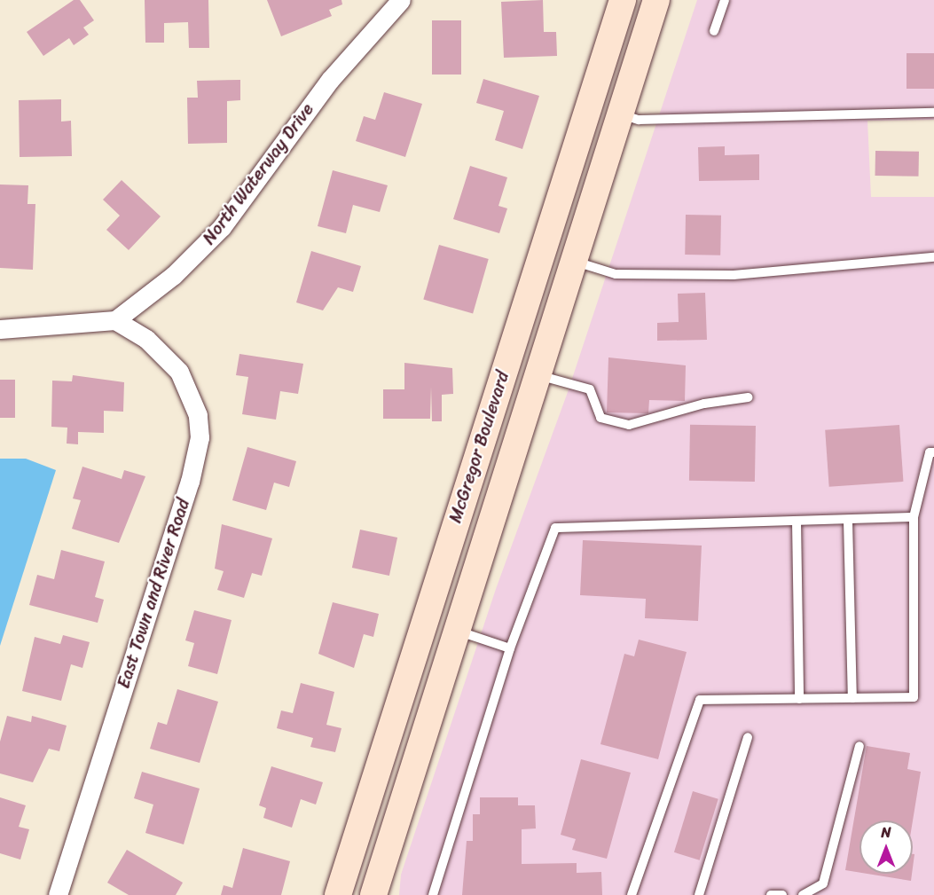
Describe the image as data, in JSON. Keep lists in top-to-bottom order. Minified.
{"streets":{"main road":["McGregor Boulevard"],"street":["North Waterway Drive","East Town and River Road"]},"crossings":[["North Waterway Drive","East Town and River Road"]],"north":"top"}
